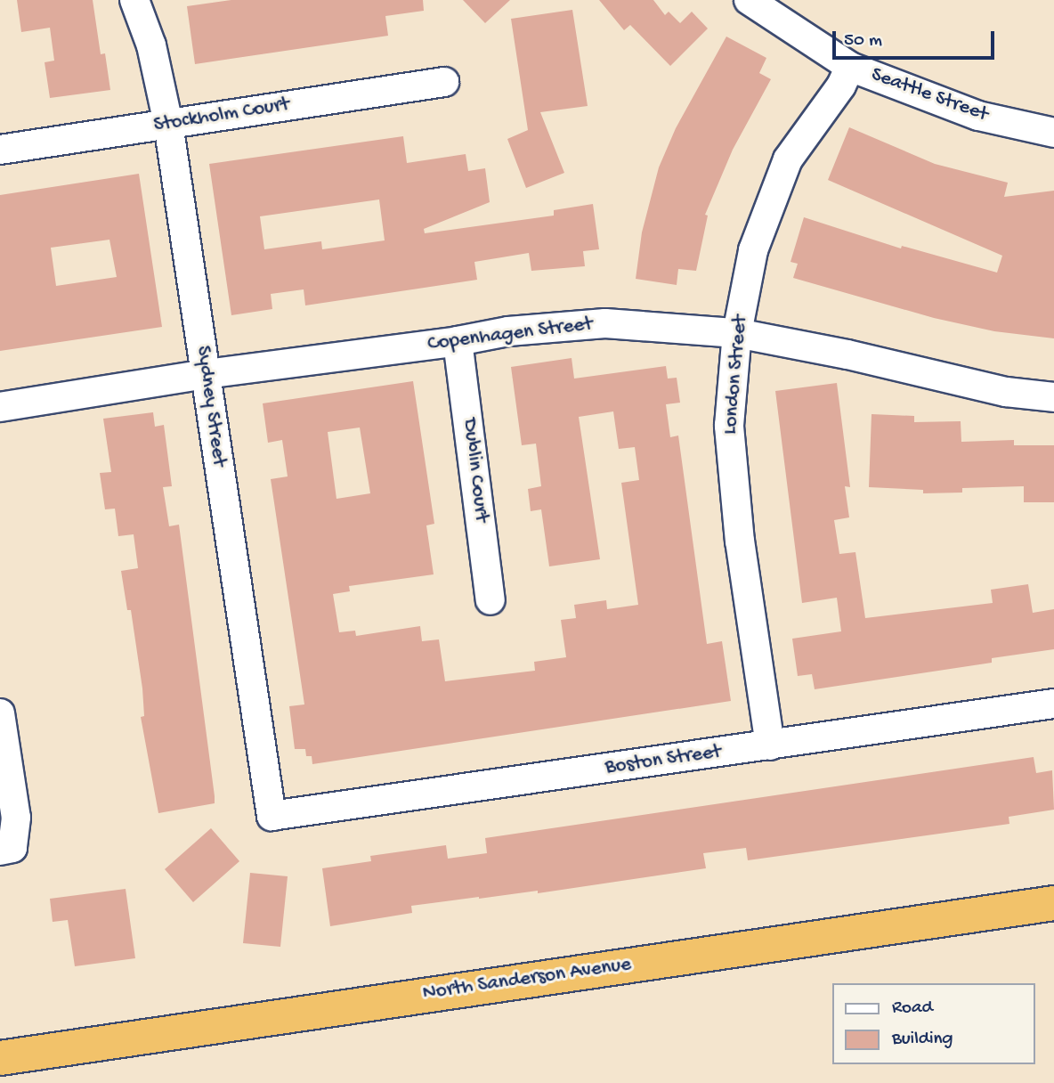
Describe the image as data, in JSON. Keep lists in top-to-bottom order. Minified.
{"streets":{"highway":["North Sanderson Avenue"],"street":["Seattle Street","Stockholm Court","Copenhagen Street","London Street","Sydney Street","Dublin Court","Boston Street"]},"crossings":[["Seattle Street","London Street"],["Stockholm Court","Sydney Street"],["Copenhagen Street","London Street"],["Copenhagen Street","Sydney Street"],["Copenhagen Street","Dublin Court"],["London Street","Boston Street"],["Sydney Street","Boston Street"]],"legend":["Road","Building"],"scale_bar":"50 m"}
